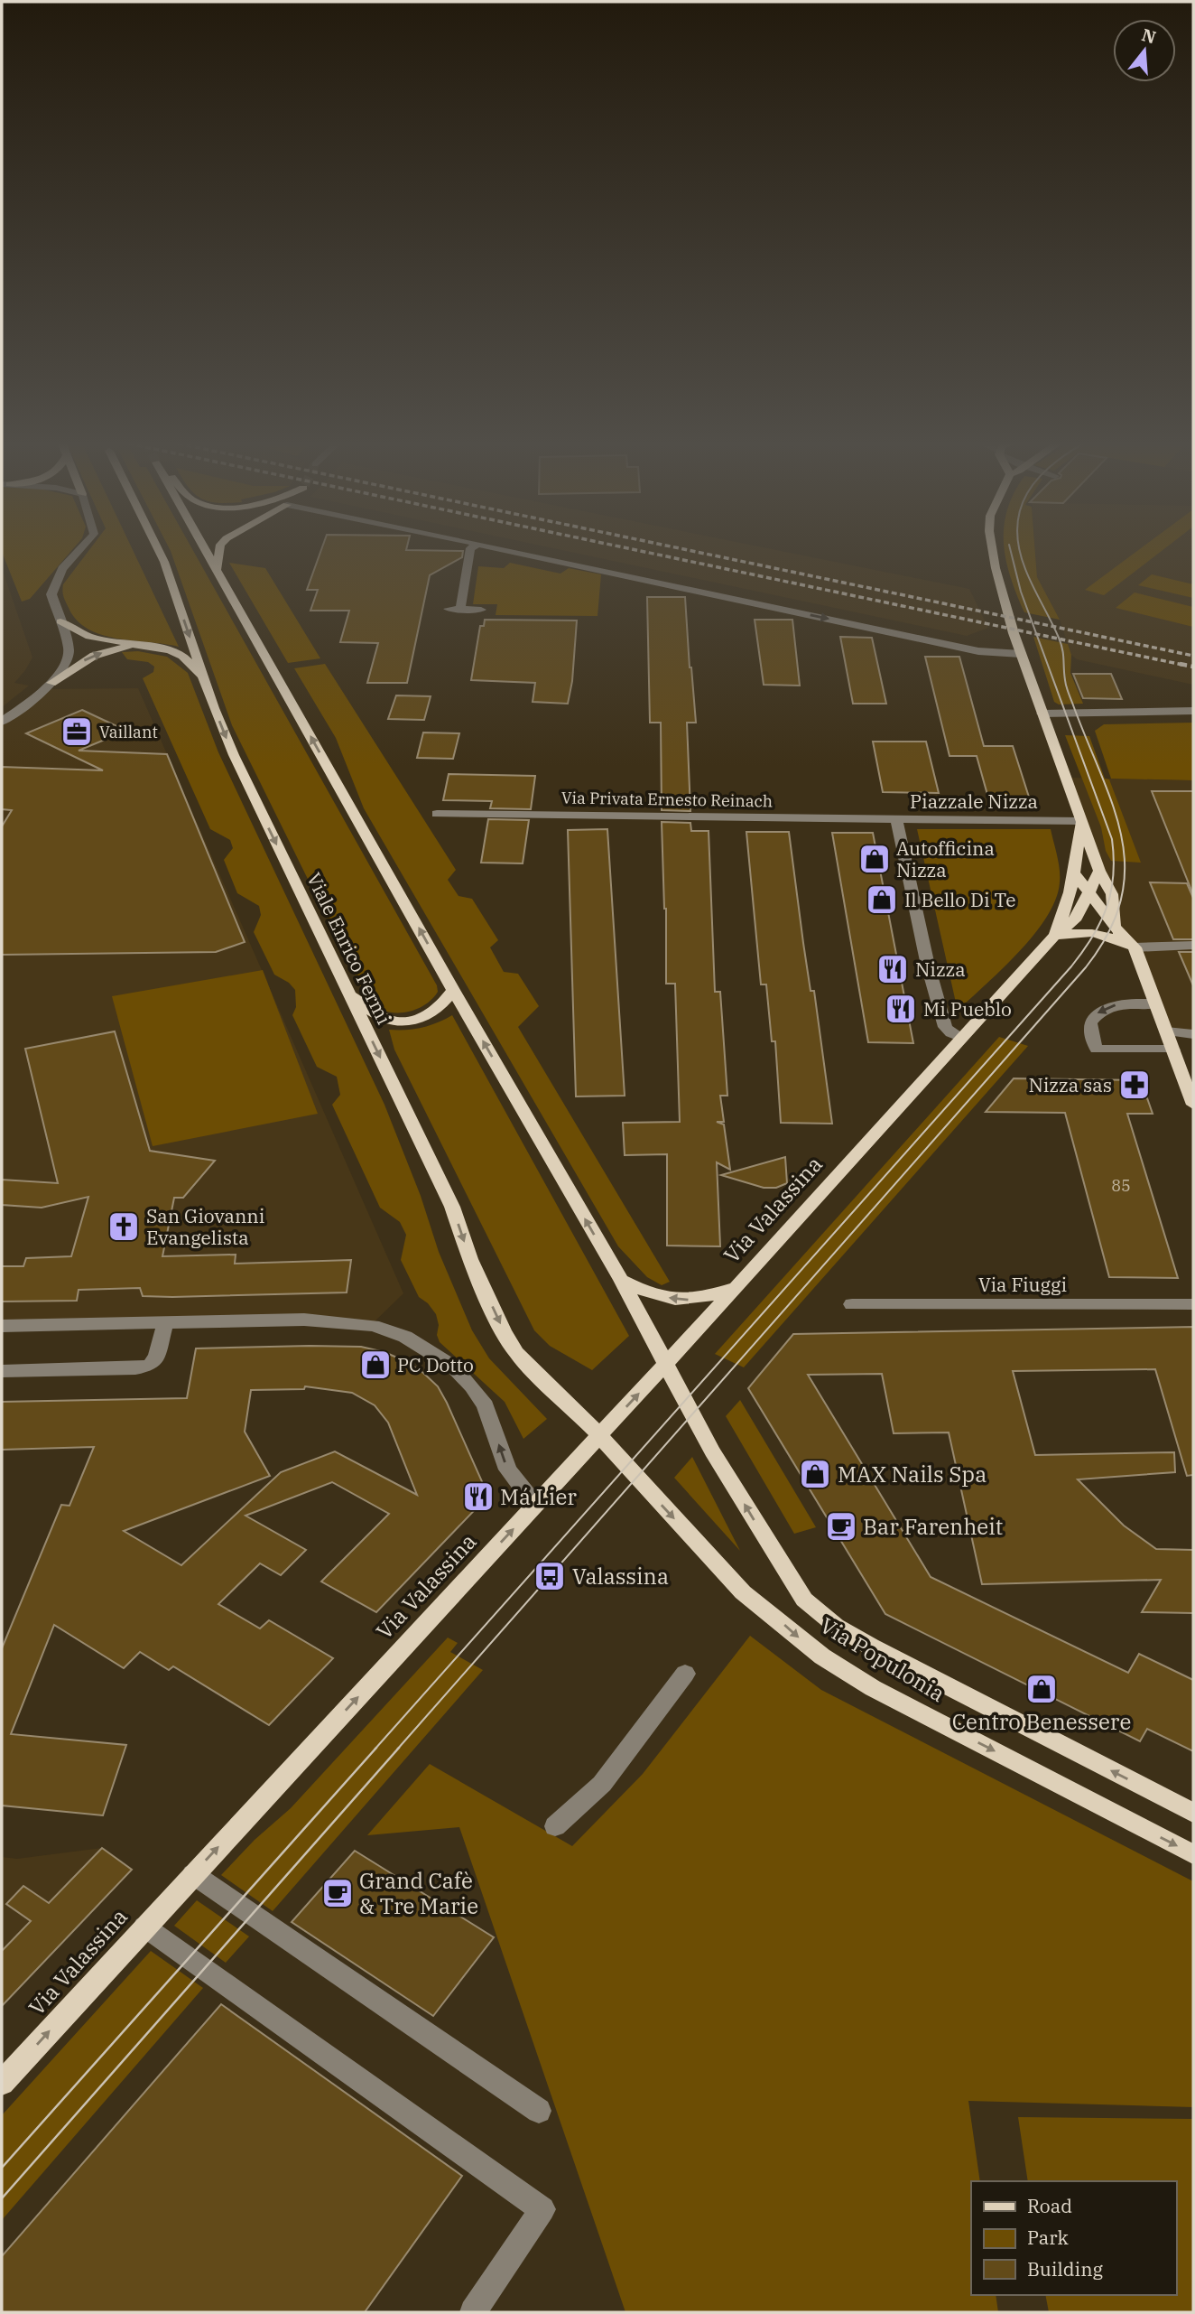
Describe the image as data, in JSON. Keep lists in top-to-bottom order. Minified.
{"streets":{"main road":["Viale Enrico Fermi","Via Valassina","Via Populonia"],"street":["Via Privata Ernesto Reinach","Piazzale Nizza","Via Fiuggi"]},"crossings":[["Via Privata Ernesto Reinach","Piazzale Nizza"],["Piazzale Nizza","Via Valassina"],["Viale Enrico Fermi","Via Valassina"],["Viale Enrico Fermi","Via Populonia"],["Via Valassina","Via Populonia"]],"one_way":["Via Valassina"],"places":{"office":["Vaillant"],"shop":["Autofficina Nizza","Il Bello Di Te","PC Dotto","MAX Nails Spa","Centro Benessere"],"restaurant":["Nizza","Mi Pueblo","Má Lier"],"pharmacy":["Nizza sas"],"church":["San Giovanni Evangelista"],"cafe":["Bar Farenheit","Grand Cafè & Tre Marie"],"bus stop":["Valassina"]},"house_numbers":["85"],"legend":["Road","Park","Building"],"north":"top"}
